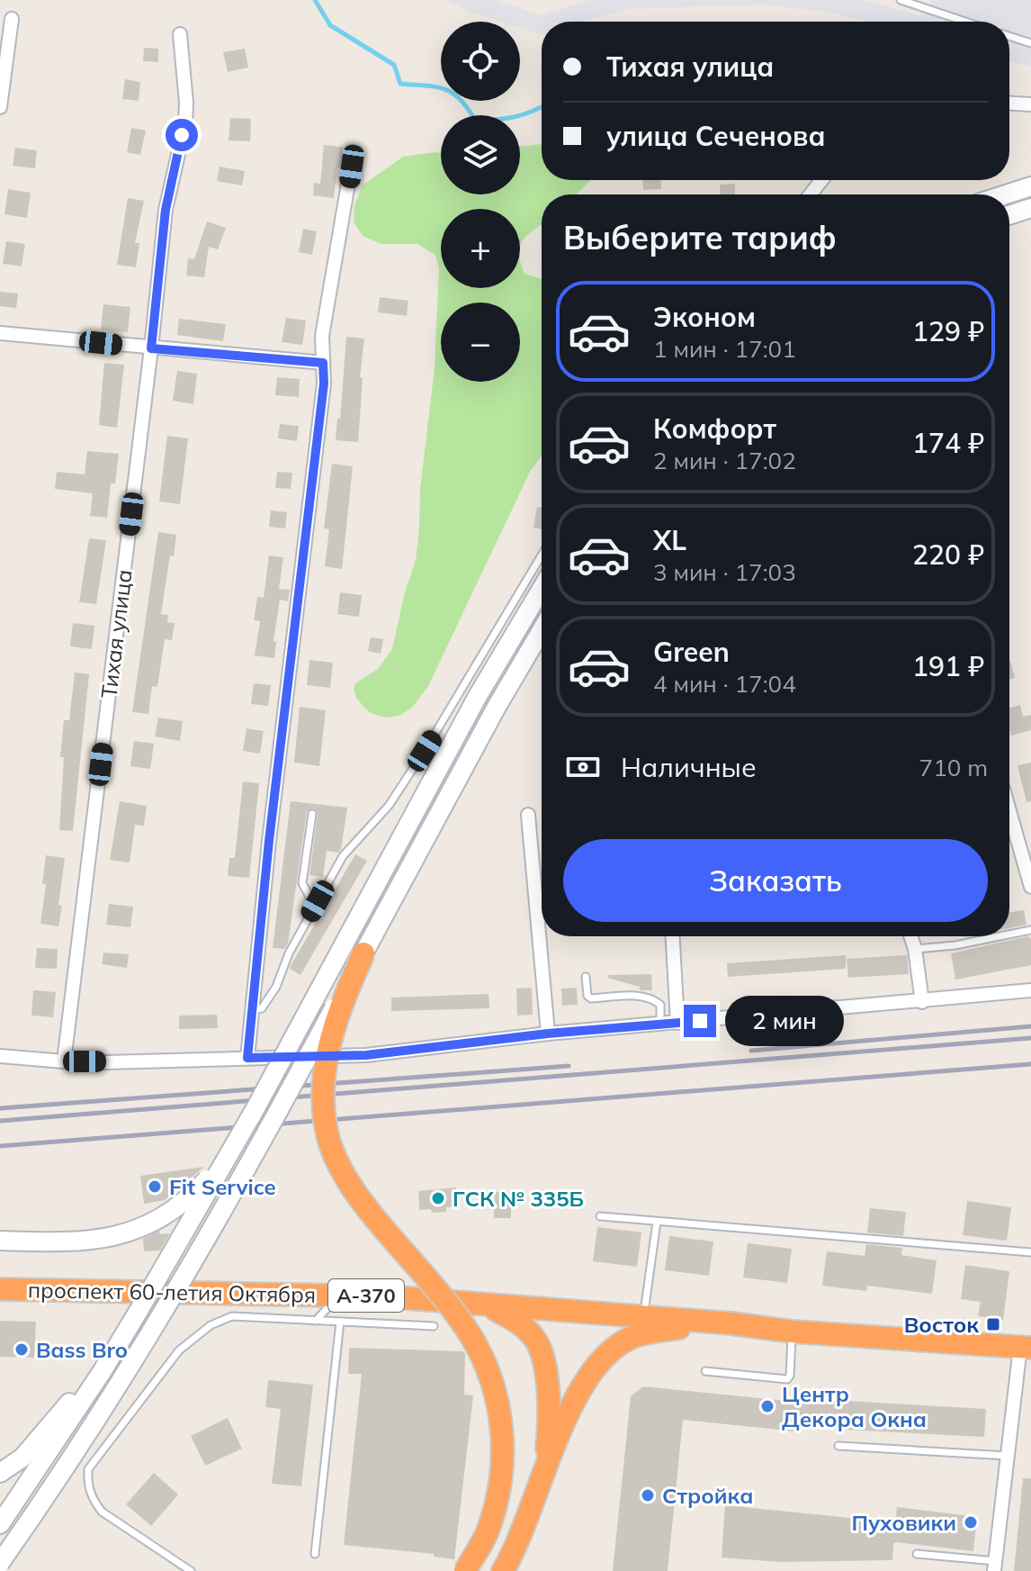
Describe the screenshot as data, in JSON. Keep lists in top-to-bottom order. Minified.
{"streets":{"highway":["проспект 60-летия Октября","А-370"],"street":["Тихая улица"]},"crossings":[["проспект 60-летия Октября","А-370"]],"places":{"other":["Fit Service","ГСК № 335Б","Bass Bro","Центр Декора Окна","Стройка","Пуховики"],"transit":["Восток"]},"page":{"map_buttons":["+","−"],"banner":["Тихая улица","улица Сеченова"],"heading":"Выберите тариф","list":[{"name":"Эконом","note":"1 мин · 17:01","value":"129 ₽"},{"name":"Комфорт","note":"2 мин · 17:02","value":"174 ₽"},{"name":"XL","note":"3 мин · 17:03","value":"220 ₽"},{"name":"Green","note":"4 мин · 17:04","value":"191 ₽"}],"pay":["Наличные","710 m"],"buttons":"Заказать","bubble":"2 мин"}}
